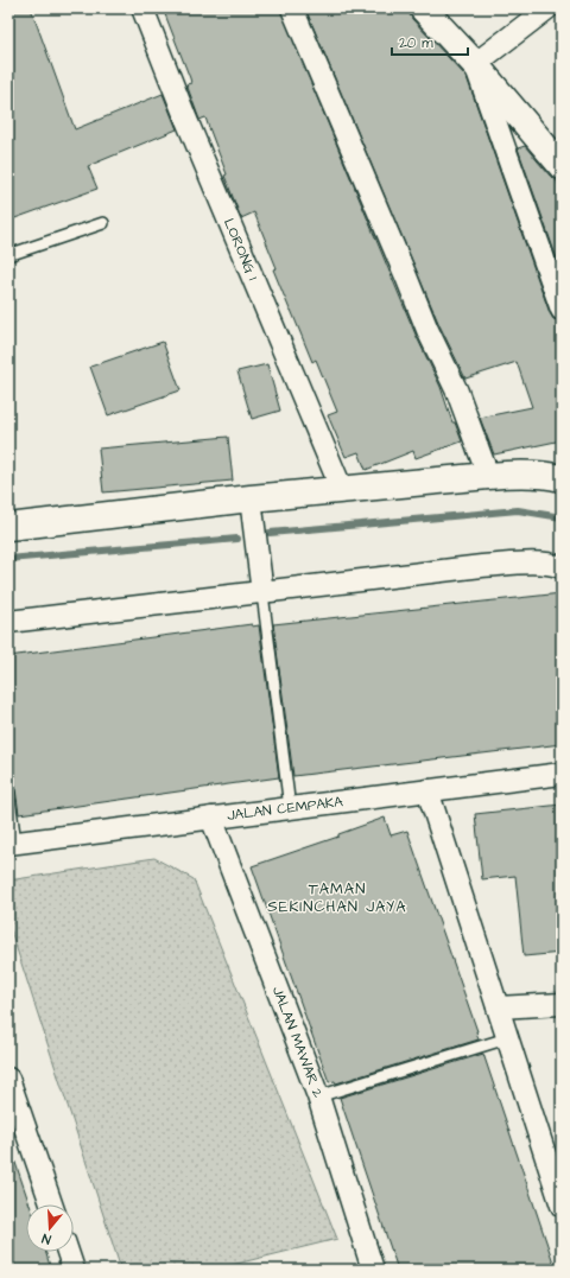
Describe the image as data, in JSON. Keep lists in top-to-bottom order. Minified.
{"streets":{"street":["LORONG 1","JALAN CEMPAKA","JALAN MAWAR 2"]},"crossings":[["JALAN CEMPAKA","JALAN MAWAR 2"]],"districts":["TAMAN SEKINCHAN JAYA"],"scale_bar":"20 m","north":"bottom"}
